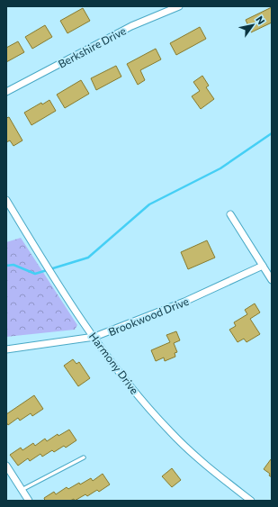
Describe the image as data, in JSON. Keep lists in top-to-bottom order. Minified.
{"streets":{"street":["Berkshire Drive","Brookwood Drive","Harmony Drive"]},"crossings":[["Brookwood Drive","Harmony Drive"]],"north":"top right"}
